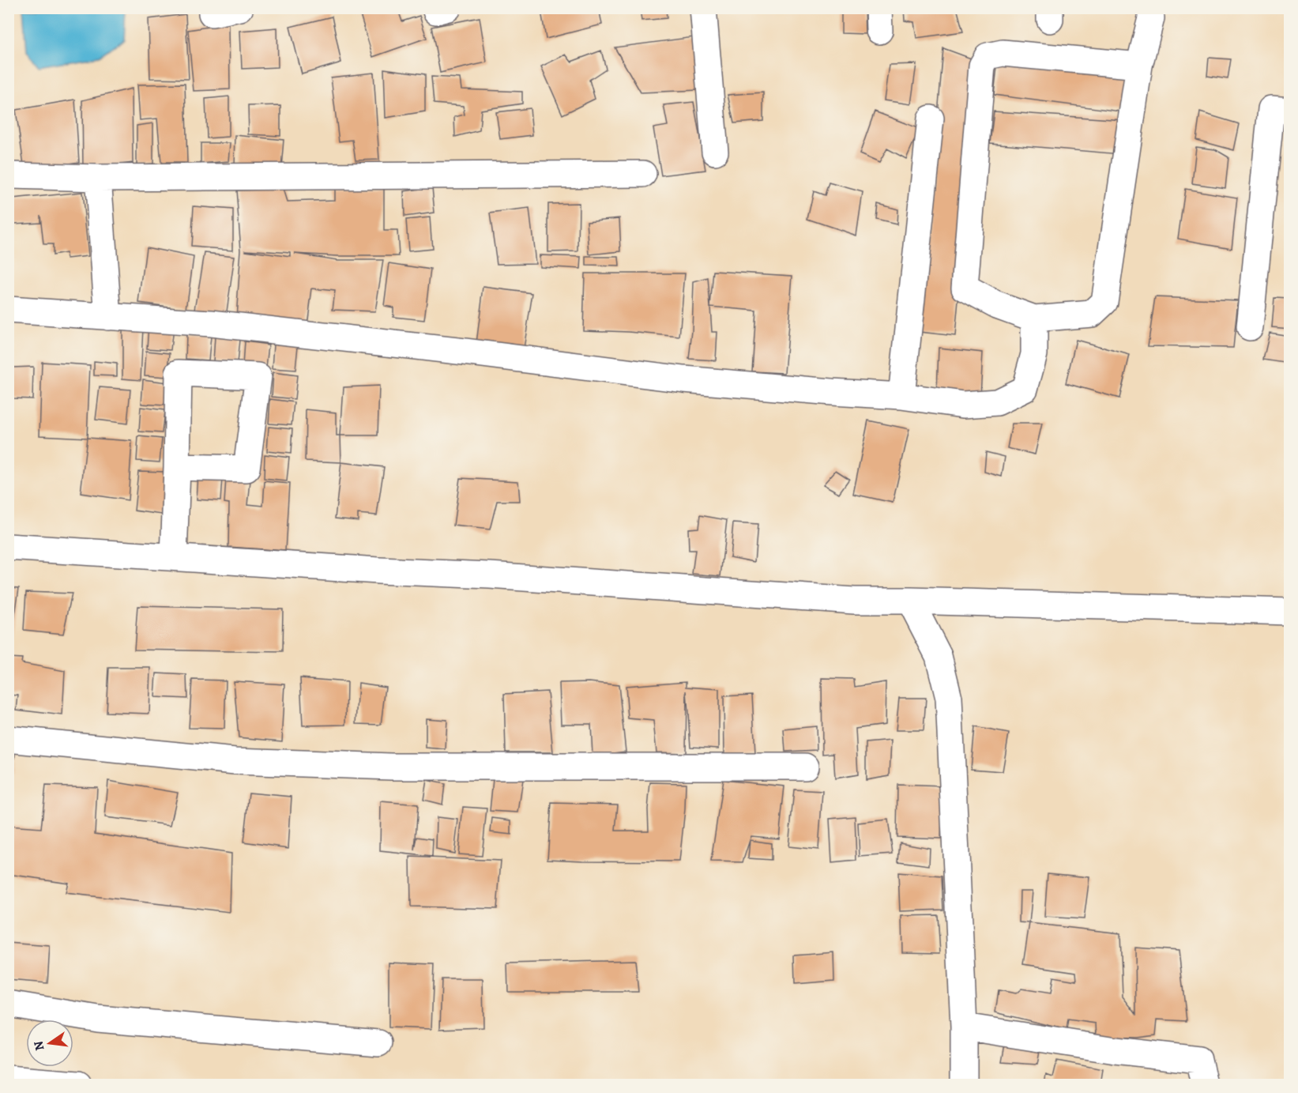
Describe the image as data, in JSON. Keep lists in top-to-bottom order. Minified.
{"north":"left"}
